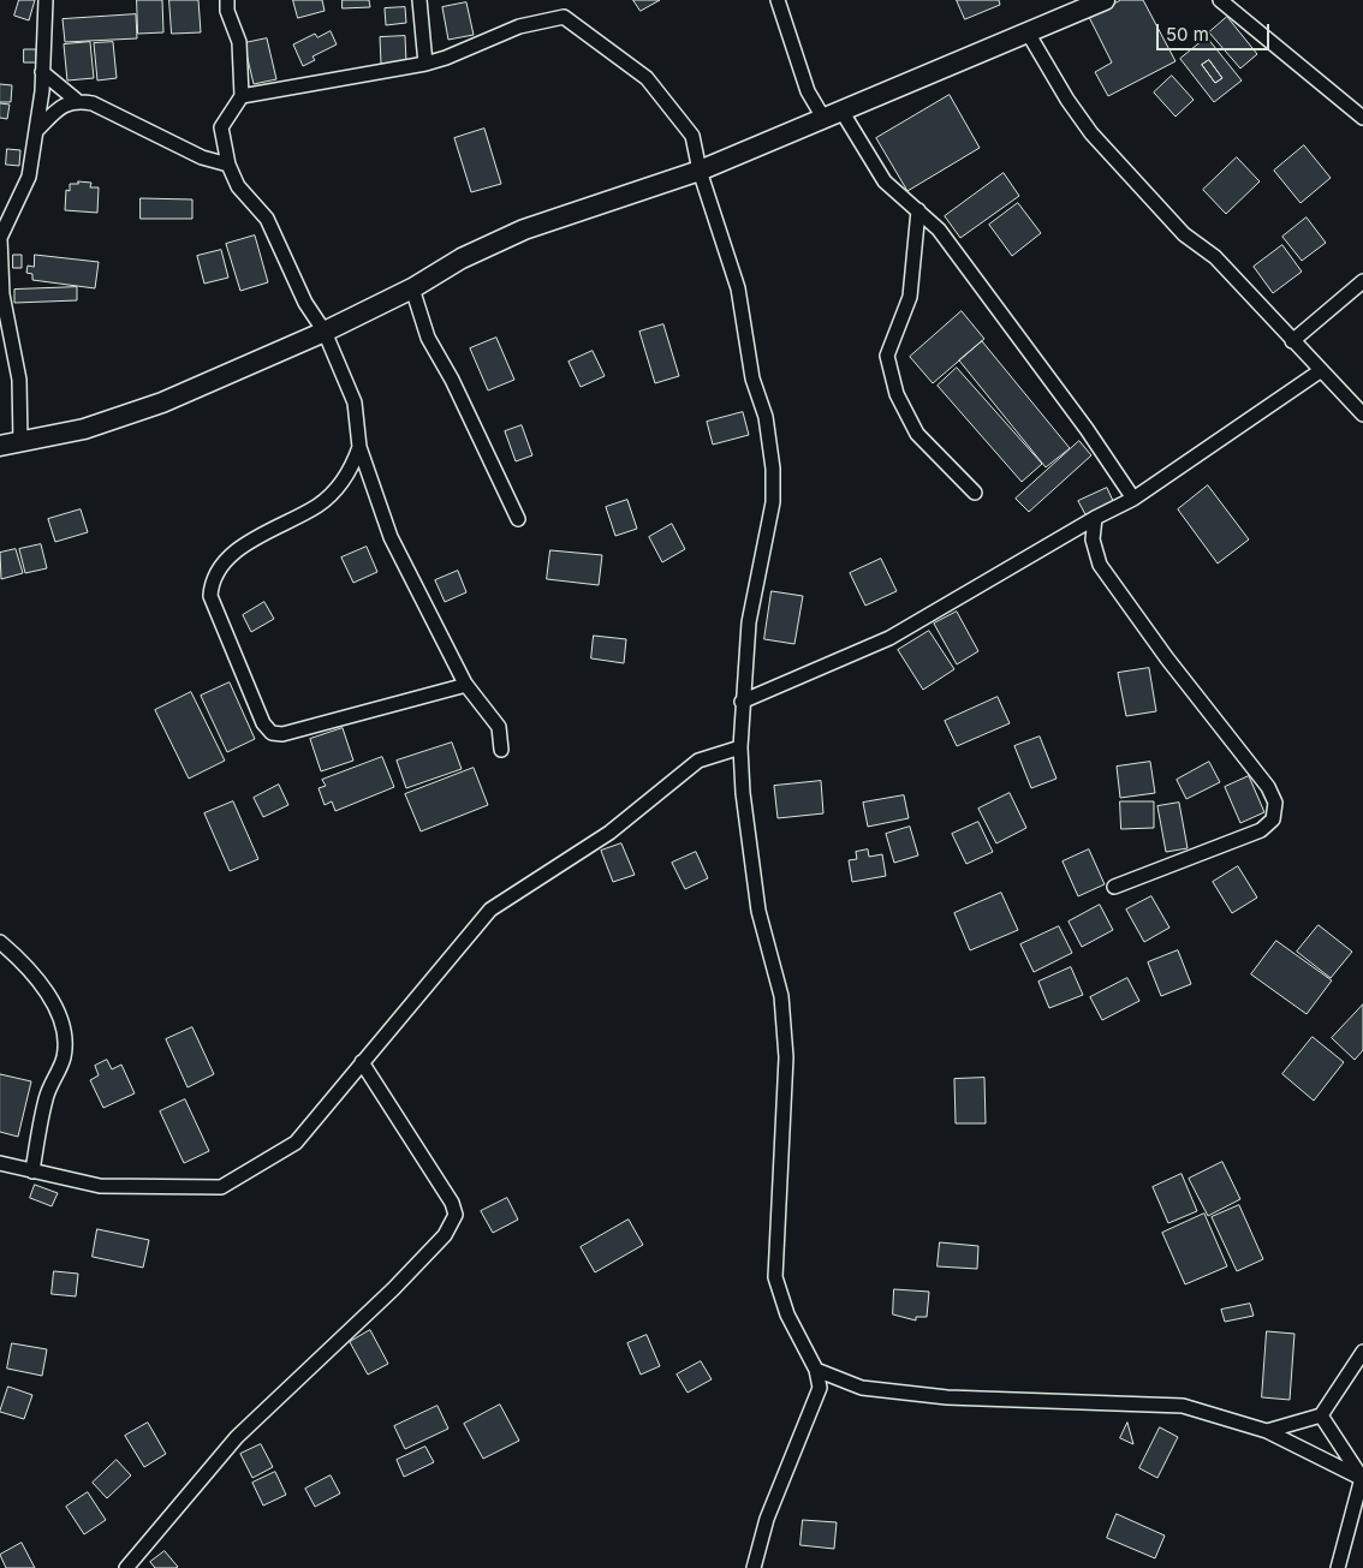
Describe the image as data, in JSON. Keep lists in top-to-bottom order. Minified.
{"scale_bar":"50 m"}
